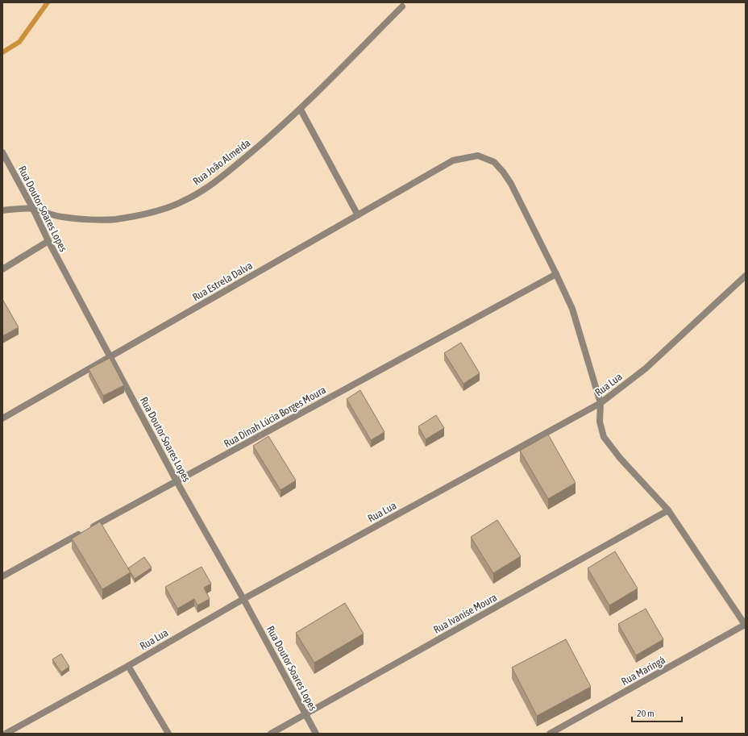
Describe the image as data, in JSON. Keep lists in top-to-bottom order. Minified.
{"streets":{"street":["Rua João Almeida","Rua Doutor Soares Lopes","Rua Estrela Dalva","Rua Lua","Rua Dinah Lúcia Borges Moura","Rua Ivanise Moura","Rua Maringá"]},"crossings":[["Rua João Almeida","Rua Doutor Soares Lopes"],["Rua Doutor Soares Lopes","Rua Estrela Dalva"],["Rua Doutor Soares Lopes","Rua Lua"],["Rua Doutor Soares Lopes","Rua Dinah Lúcia Borges Moura"],["Rua Doutor Soares Lopes","Rua Ivanise Moura"],["Rua Estrela Dalva","Rua Lua"],["Rua Estrela Dalva","Rua Dinah Lúcia Borges Moura"],["Rua Estrela Dalva","Rua Ivanise Moura"],["Rua Estrela Dalva","Rua Maringá"]],"scale_bar":"20 m"}
